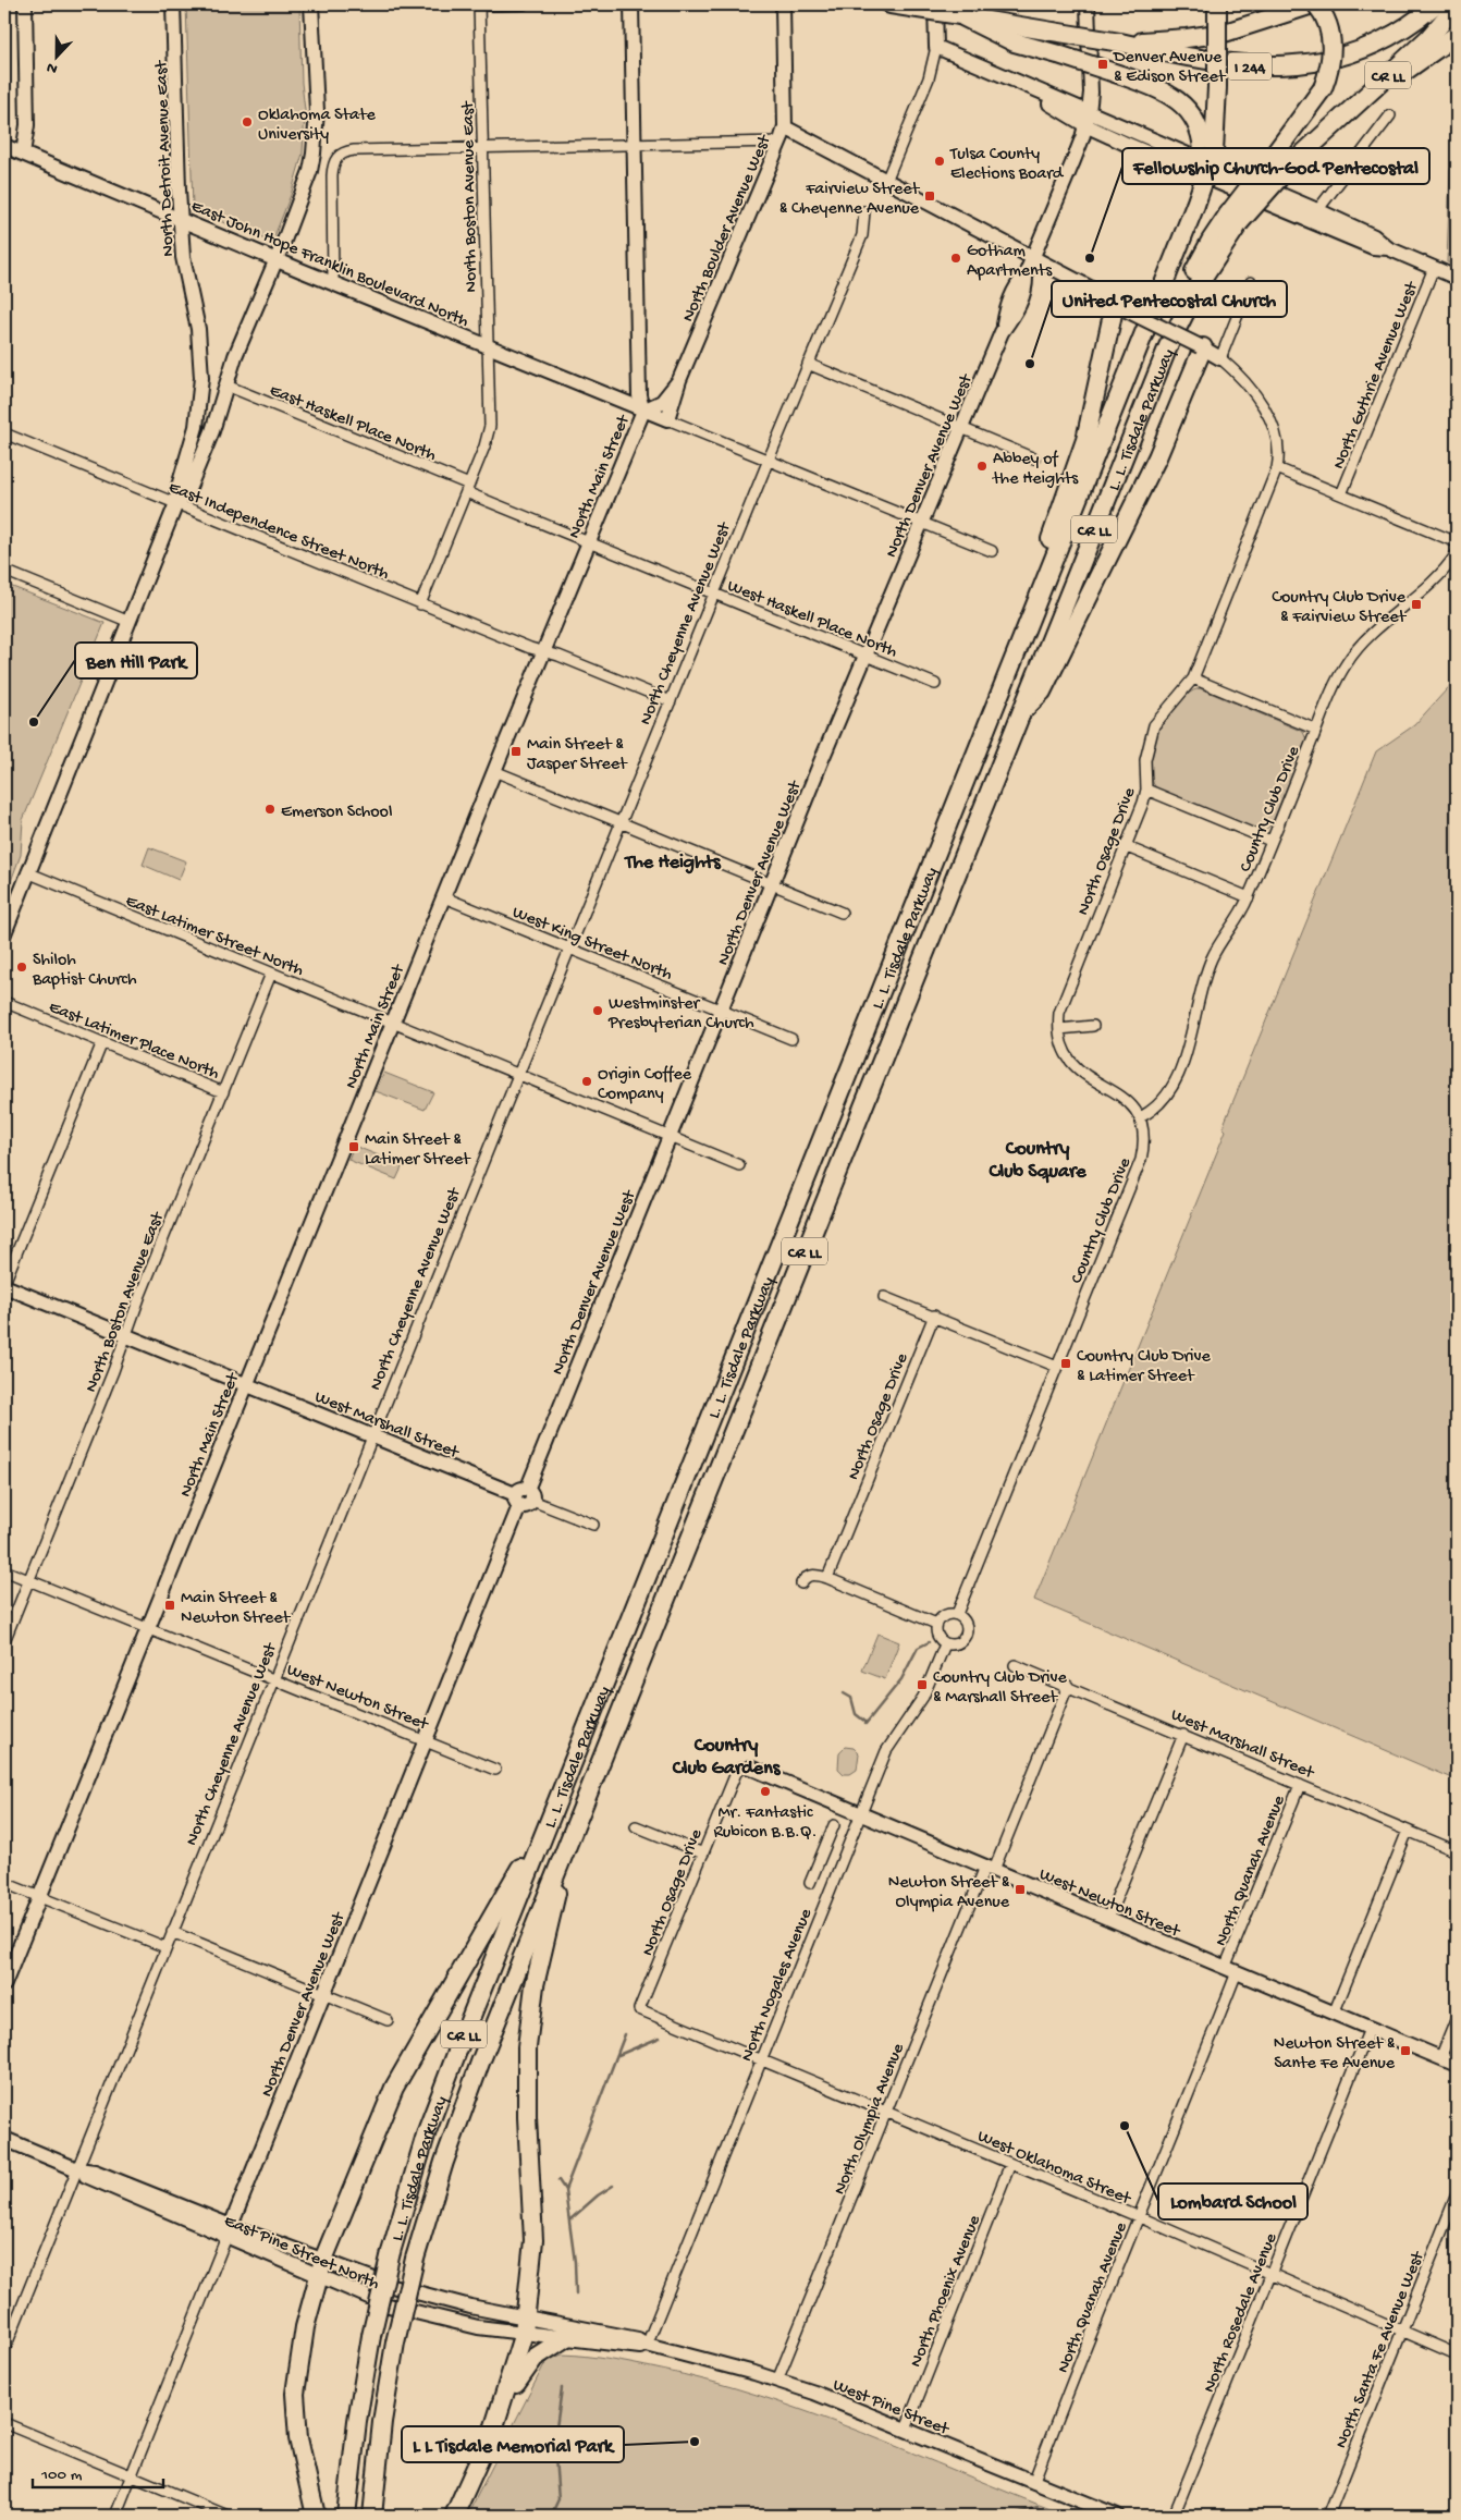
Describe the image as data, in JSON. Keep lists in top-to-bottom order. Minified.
{"streets":{"highway":["I 244","CR LL","L. L. Tisdale Parkway"],"street":["North Detroit Avenue East","North Boston Avenue East","North Boulder Avenue West","East John Hope Franklin Boulevard North","North Guthrie Avenue West","East Haskell Place North","North Denver Avenue West","North Main Street","East Independence Street North","West Haskell Place North","North Cheyenne Avenue West","Country Club Drive","North Osage Drive","East Latimer Street North","West King Street North","East Latimer Place North","West Marshall Street","West Newton Street","North Quanah Avenue","North Nogales Avenue","North Olympia Avenue","West Oklahoma Street","East Pine Street North","North Phoenix Avenue","North Rosedale Avenue","North Santa Fe Avenue West","West Pine Street"]},"crossings":[["CR LL","L. L. Tisdale Parkway"],["North Detroit Avenue East","East John Hope Franklin Boulevard North"],["North Detroit Avenue East","East Independence Street North"],["North Boston Avenue East","East John Hope Franklin Boulevard North"],["North Boston Avenue East","East Haskell Place North"],["North Boston Avenue East","East Independence Street North"],["North Boston Avenue East","East Latimer Street North"],["North Boston Avenue East","East Latimer Place North"],["North Boston Avenue East","West Marshall Street"],["North Boston Avenue East","West Newton Street"],["North Boulder Avenue West","East John Hope Franklin Boulevard North"],["North Boulder Avenue West","North Main Street"],["East John Hope Franklin Boulevard North","North Main Street"],["East Haskell Place North","North Main Street"],["East Haskell Place North","West Haskell Place North"],["North Denver Avenue West","West Haskell Place North"],["North Denver Avenue West","East Latimer Street North"],["North Denver Avenue West","West King Street North"],["North Denver Avenue West","West Marshall Street"],["North Denver Avenue West","West Newton Street"],["North Denver Avenue West","East Pine Street North"],["North Main Street","East Independence Street North"],["North Main Street","West Haskell Place North"],["North Main Street","East Latimer Street North"],["North Main Street","West King Street North"],["North Main Street","West Marshall Street"],["North Main Street","West Newton Street"],["East Independence Street North","North Cheyenne Avenue West"],["West Haskell Place North","North Cheyenne Avenue West"],["North Cheyenne Avenue West","East Latimer Street North"],["North Cheyenne Avenue West","West King Street North"],["North Cheyenne Avenue West","West Marshall Street"],["North Cheyenne Avenue West","West Newton Street"],["North Cheyenne Avenue West","East Pine Street North"],["Country Club Drive","North Osage Drive"],["Country Club Drive","North Nogales Avenue"],["North Osage Drive","West Newton Street"],["North Osage Drive","West Oklahoma Street"],["West Marshall Street","North Quanah Avenue"],["West Marshall Street","North Olympia Avenue"],["West Newton Street","North Quanah Avenue"],["West Newton Street","North Nogales Avenue"],["West Newton Street","North Olympia Avenue"],["West Newton Street","North Rosedale Avenue"],["North Quanah Avenue","West Oklahoma Street"],["North Quanah Avenue","West Pine Street"],["North Nogales Avenue","West Oklahoma Street"],["North Nogales Avenue","West Pine Street"],["North Olympia Avenue","West Oklahoma Street"],["North Olympia Avenue","West Pine Street"],["West Oklahoma Street","North Phoenix Avenue"],["West Oklahoma Street","North Rosedale Avenue"],["West Oklahoma Street","North Santa Fe Avenue West"],["East Pine Street North","West Pine Street"],["North Phoenix Avenue","West Pine Street"]],"districts":["The Heights","Country Club Square","Country Club Gardens"],"places":{"transit":["Denver Avenue & Edison Street","Fairview Street & Cheyenne Avenue","Country Club Drive & Fairview Street","Main Street & Jasper Street","Main Street & Latimer Street","Country Club Drive & Latimer Street","Main Street & Newton Street","Country Club Drive & Marshall Street","Newton Street & Olympia Avenue","Newton Street & Sante Fe Avenue"],"other":["Oklahoma State University","Tulsa County Elections Board","Gotham Apartments","Fellowship Church-God Pentecostal","United Pentecostal Church","Abbey of the Heights","Ben Hill Park","Emerson School","Shiloh Baptist Church","Westminster Presbyterian Church","Origin Coffee Company","Mr. Fantastic Rubicon B.B.Q.","Lombard School","L L Tisdale Memorial Park"]},"scale_bar":"100 m","north":"bottom"}
